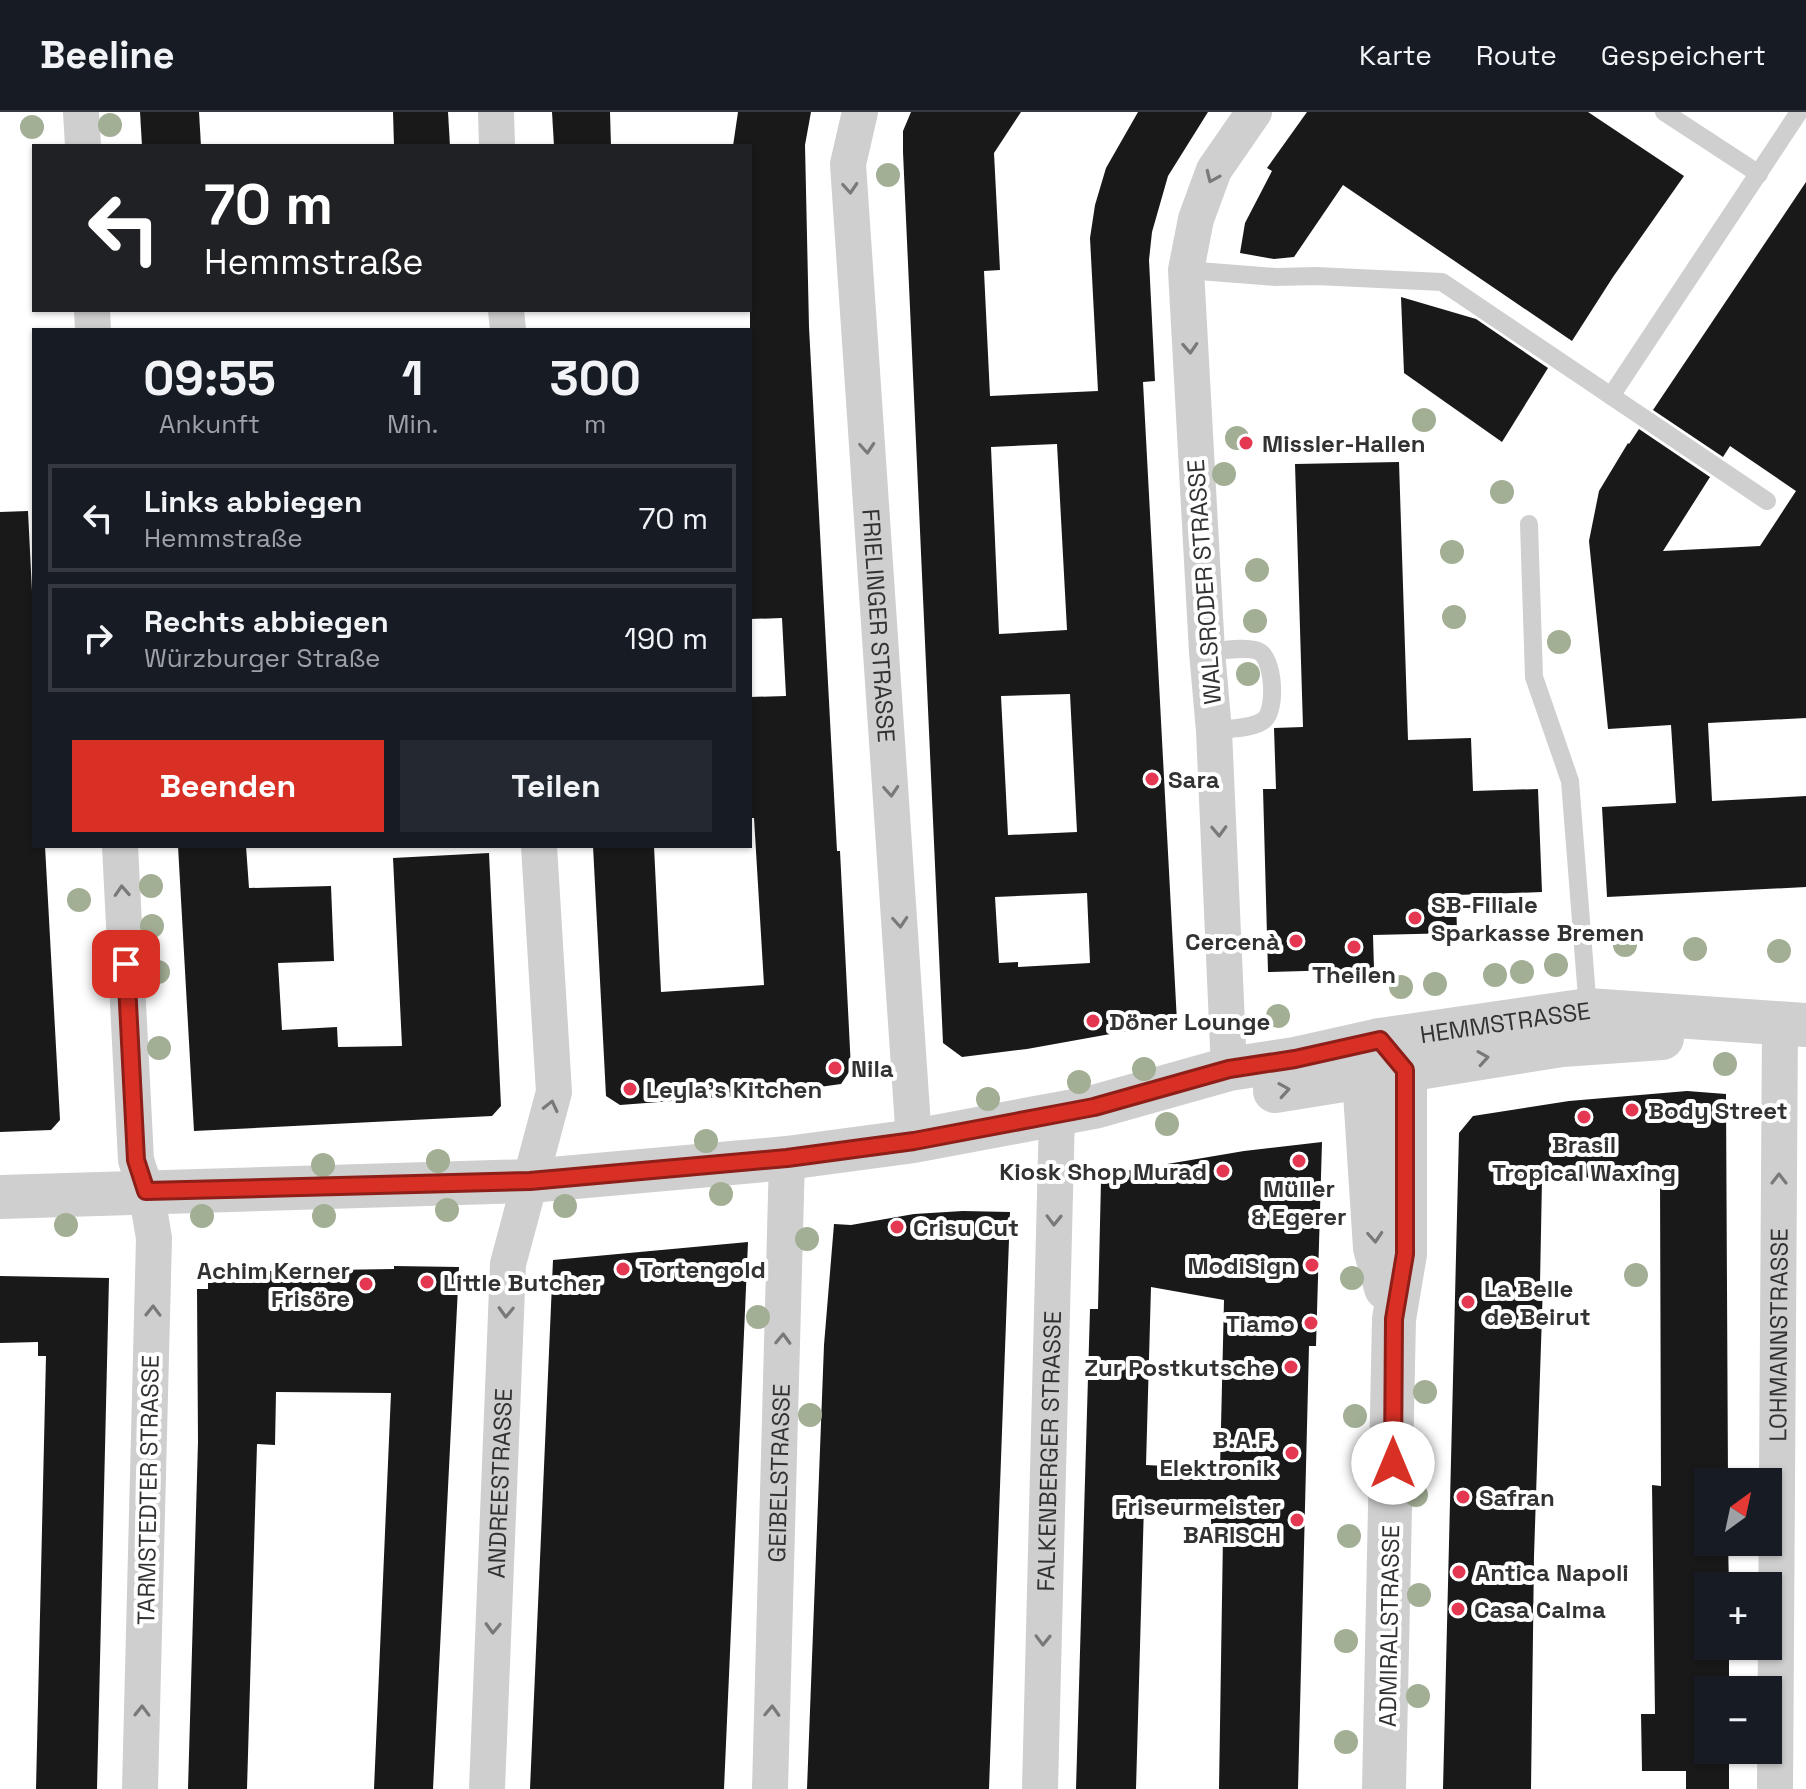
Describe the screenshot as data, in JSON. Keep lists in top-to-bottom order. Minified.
{"streets":{"street":["WALSRODER STRASSE","FRIELINGER STRASSE","HEMMSTRASSE","LOHMANNSTRASSE","FALKENBERGER STRASSE","GEIBELSTRASSE","ANDREESTRASSE","TARMSTEDTER STRASSE","ADMIRALSTRASSE"]},"crossings":[["WALSRODER STRASSE","HEMMSTRASSE"],["FRIELINGER STRASSE","HEMMSTRASSE"],["HEMMSTRASSE","LOHMANNSTRASSE"],["HEMMSTRASSE","FALKENBERGER STRASSE"],["HEMMSTRASSE","GEIBELSTRASSE"],["HEMMSTRASSE","ANDREESTRASSE"],["HEMMSTRASSE","TARMSTEDTER STRASSE"],["HEMMSTRASSE","ADMIRALSTRASSE"]],"one_way":["WALSRODER STRASSE","FRIELINGER STRASSE","LOHMANNSTRASSE","FALKENBERGER STRASSE","GEIBELSTRASSE","TARMSTEDTER STRASSE"],"places":["Missler-Hallen","Sara","SB-Filiale Sparkasse Bremen","Cercenà","Theilen","Döner Lounge","Nila","Leyla's Kitchen","Body Street","Brasil Tropical Waxing","Müller & Egerer","Kiosk Shop Murad","Crisu Cut","ModiSign","Tortengold","Little Butcher","Achim Kerner Frisöre","La Belle de Beirut","Tiamo","Zur Postkutsche","B.A.F. Elektronik","Safran","Friseurmeister BARISCH","Antica Napoli","Casa Calma"],"north":"top right","page":{"header":"Beeline","nav":["Karte","Route","Gespeichert"],"turn":["70 m","Hemmstraße"],"eta":["09:55","Ankunft","1","Min.","300","m"],"list":[{"name":"Links abbiegen","note":"Hemmstraße","value":"70 m"},{"name":"Rechts abbiegen","note":"Würzburger Straße","value":"190 m"}],"buttons":["Beenden","Teilen"],"map_buttons":["+","−"]}}
